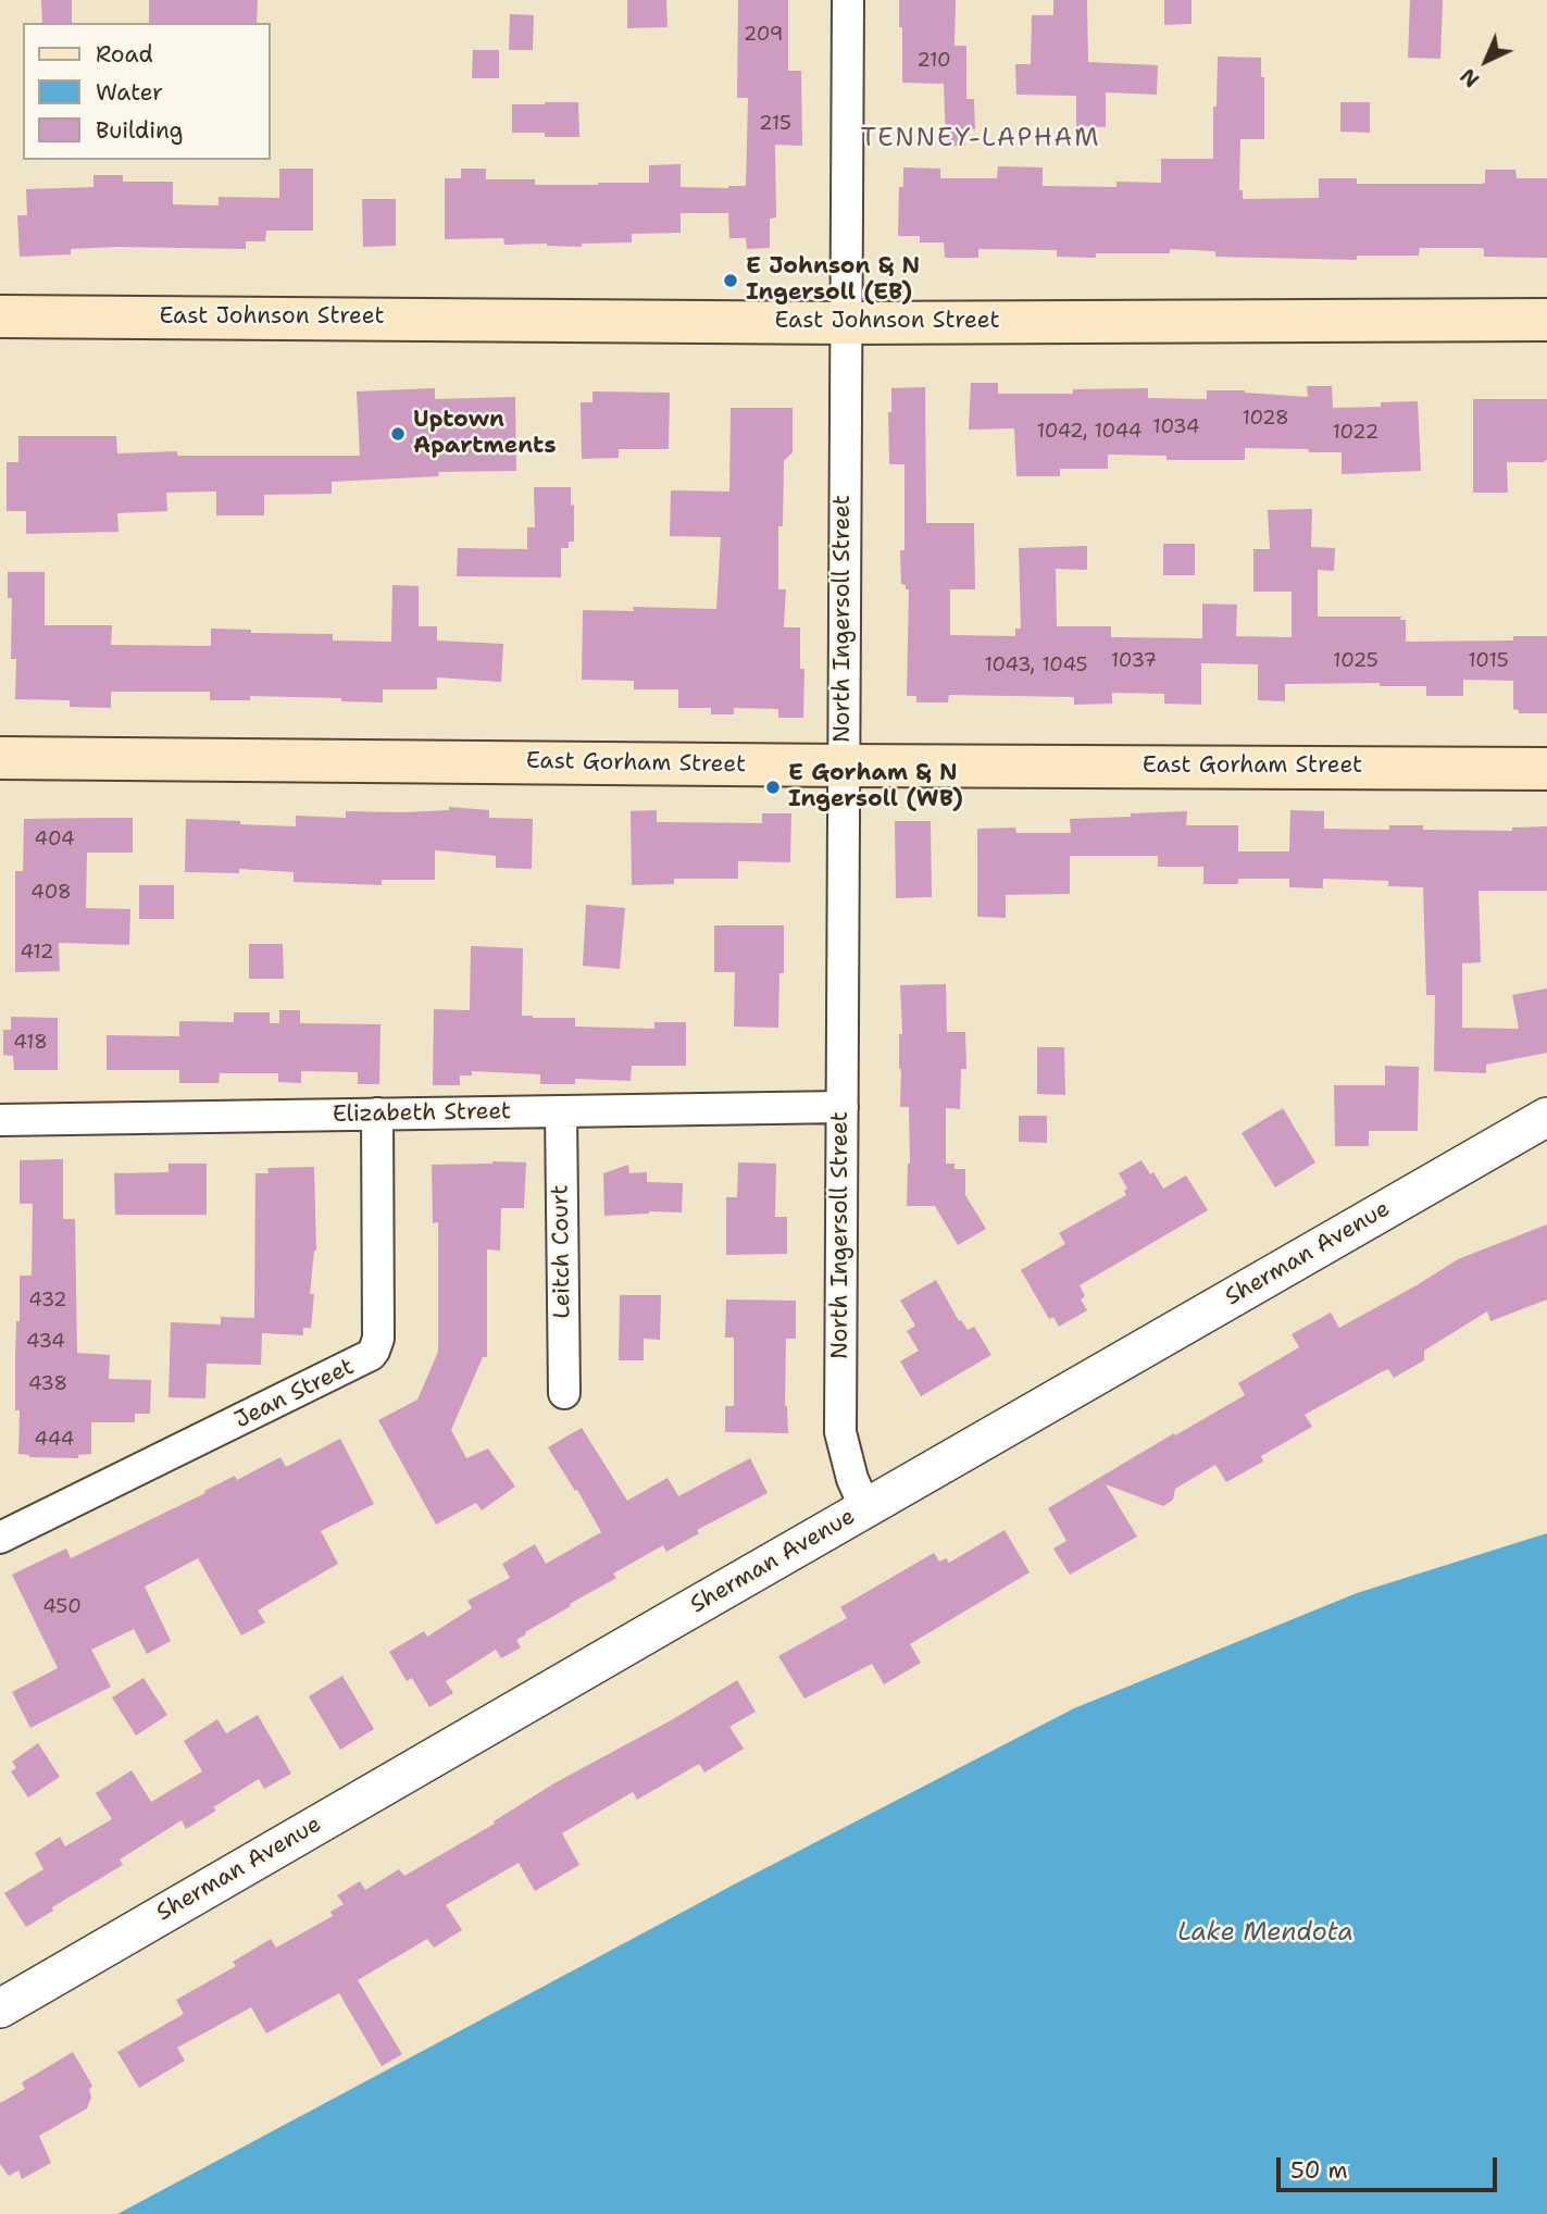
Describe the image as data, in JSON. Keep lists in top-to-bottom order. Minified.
{"streets":{"main road":["East Johnson Street","East Gorham Street"],"street":["North Ingersoll Street","Elizabeth Street","Leitch Court","Sherman Avenue","Jean Street"]},"crossings":[["East Johnson Street","North Ingersoll Street"],["North Ingersoll Street","East Gorham Street"],["North Ingersoll Street","Elizabeth Street"],["North Ingersoll Street","Sherman Avenue"],["Elizabeth Street","Leitch Court"],["Elizabeth Street","Jean Street"]],"districts":["TENNEY-LAPHAM"],"water":["Lake Mendota"],"places":["E Johnson & N Ingersoll (EB)","Uptown Apartments","E Gorham & N Ingersoll (WB)"],"house_numbers":["209","210","215","1028","1034","1042, 1044","1022","1037","1025","1015","1043, 1045","404","408","412","418","432","434","438","444","450"],"legend":["Road","Water","Building"],"scale_bar":"50 m","north":"bottom left"}
